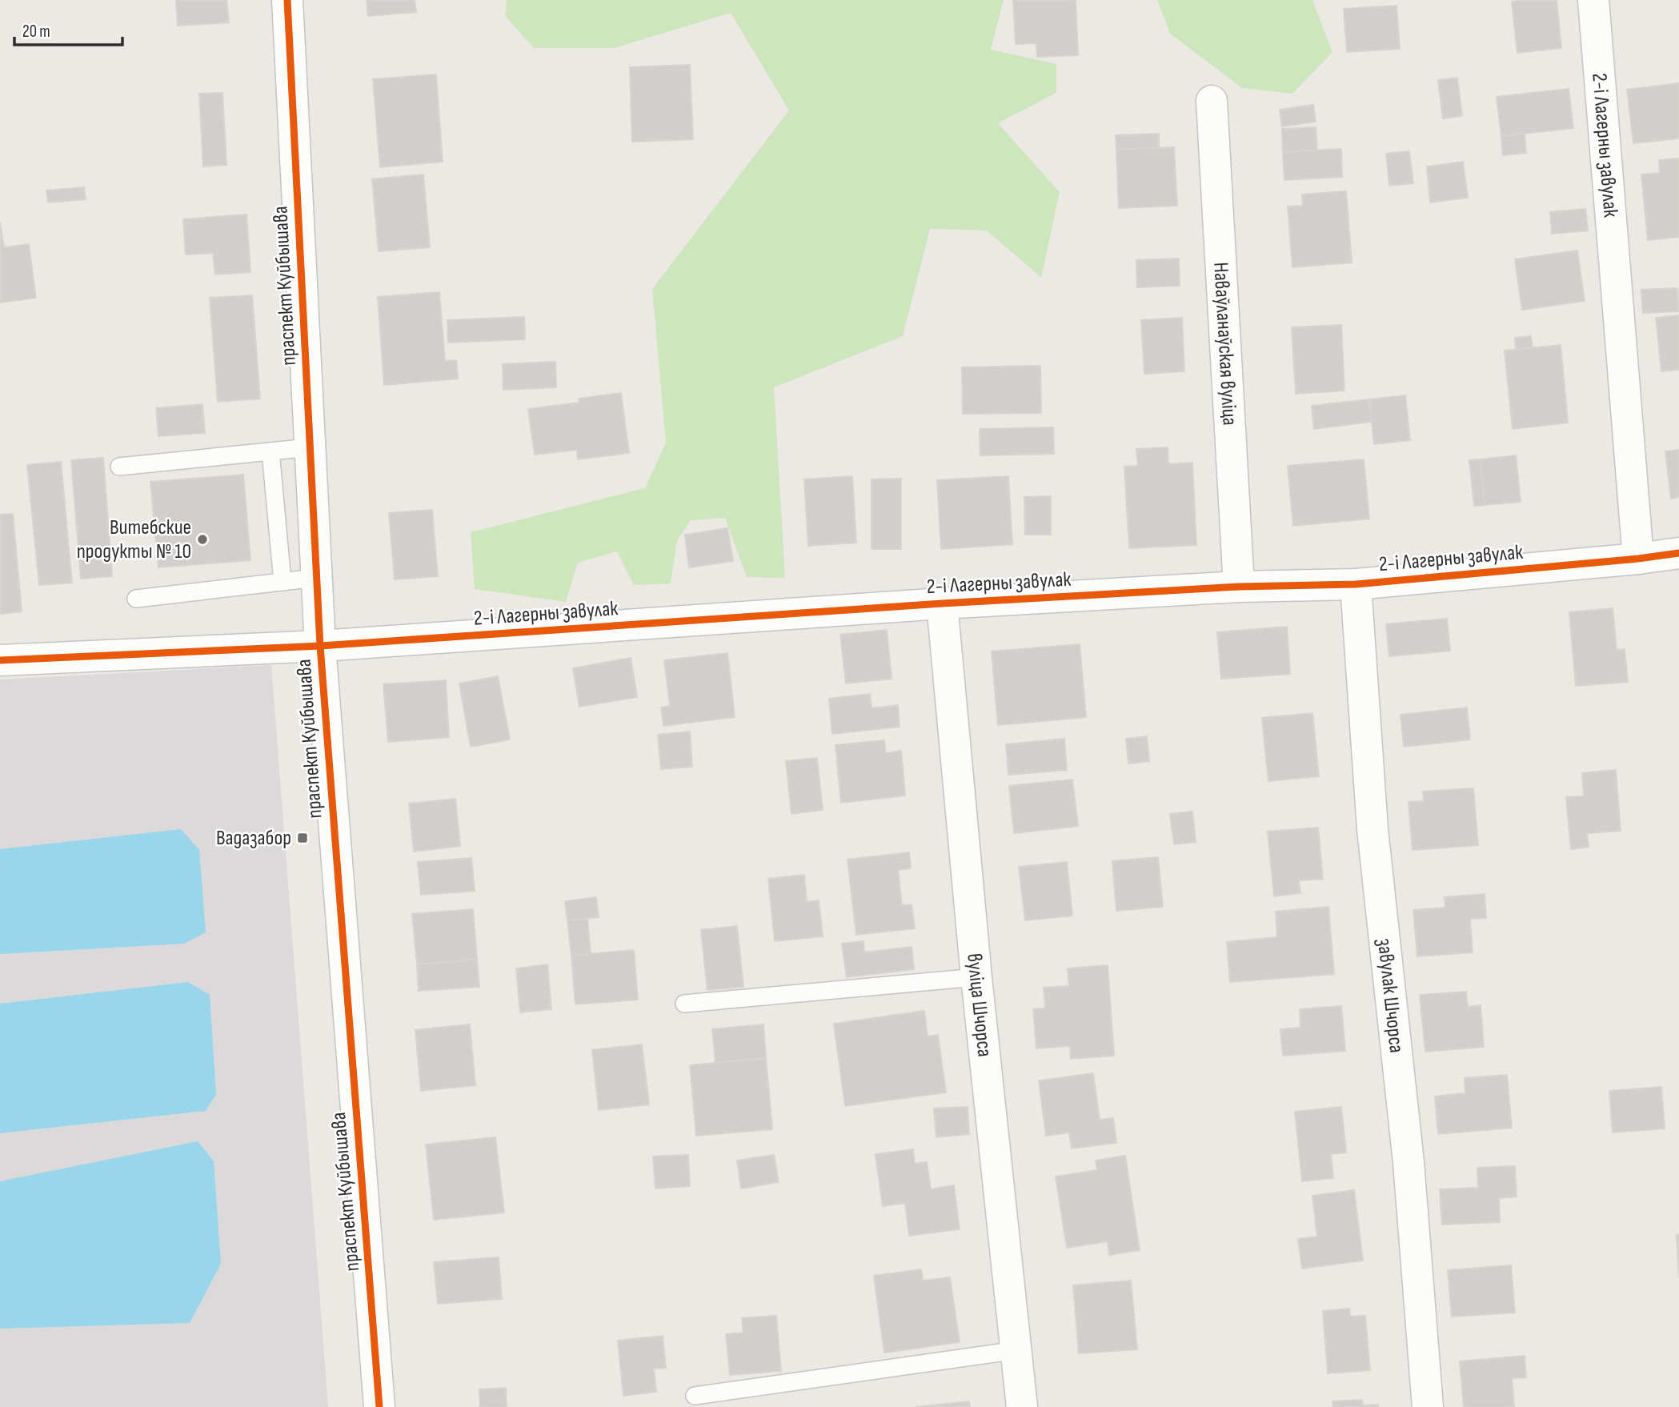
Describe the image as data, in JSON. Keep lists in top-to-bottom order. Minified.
{"streets":{"street":["2-і Лагерны завулак","праспект Куйбышава","Наваўланаўская вуліца","завулак Шчорса","вуліца Шчорса"]},"crossings":[["2-і Лагерны завулак","праспект Куйбышава"],["2-і Лагерны завулак","Наваўланаўская вуліца"],["2-і Лагерны завулак","завулак Шчорса"],["2-і Лагерны завулак","вуліца Шчорса"]],"places":{"other":["Витебские продукты № 10"],"transit":["Вадазабор"]},"scale_bar":"20 m"}
